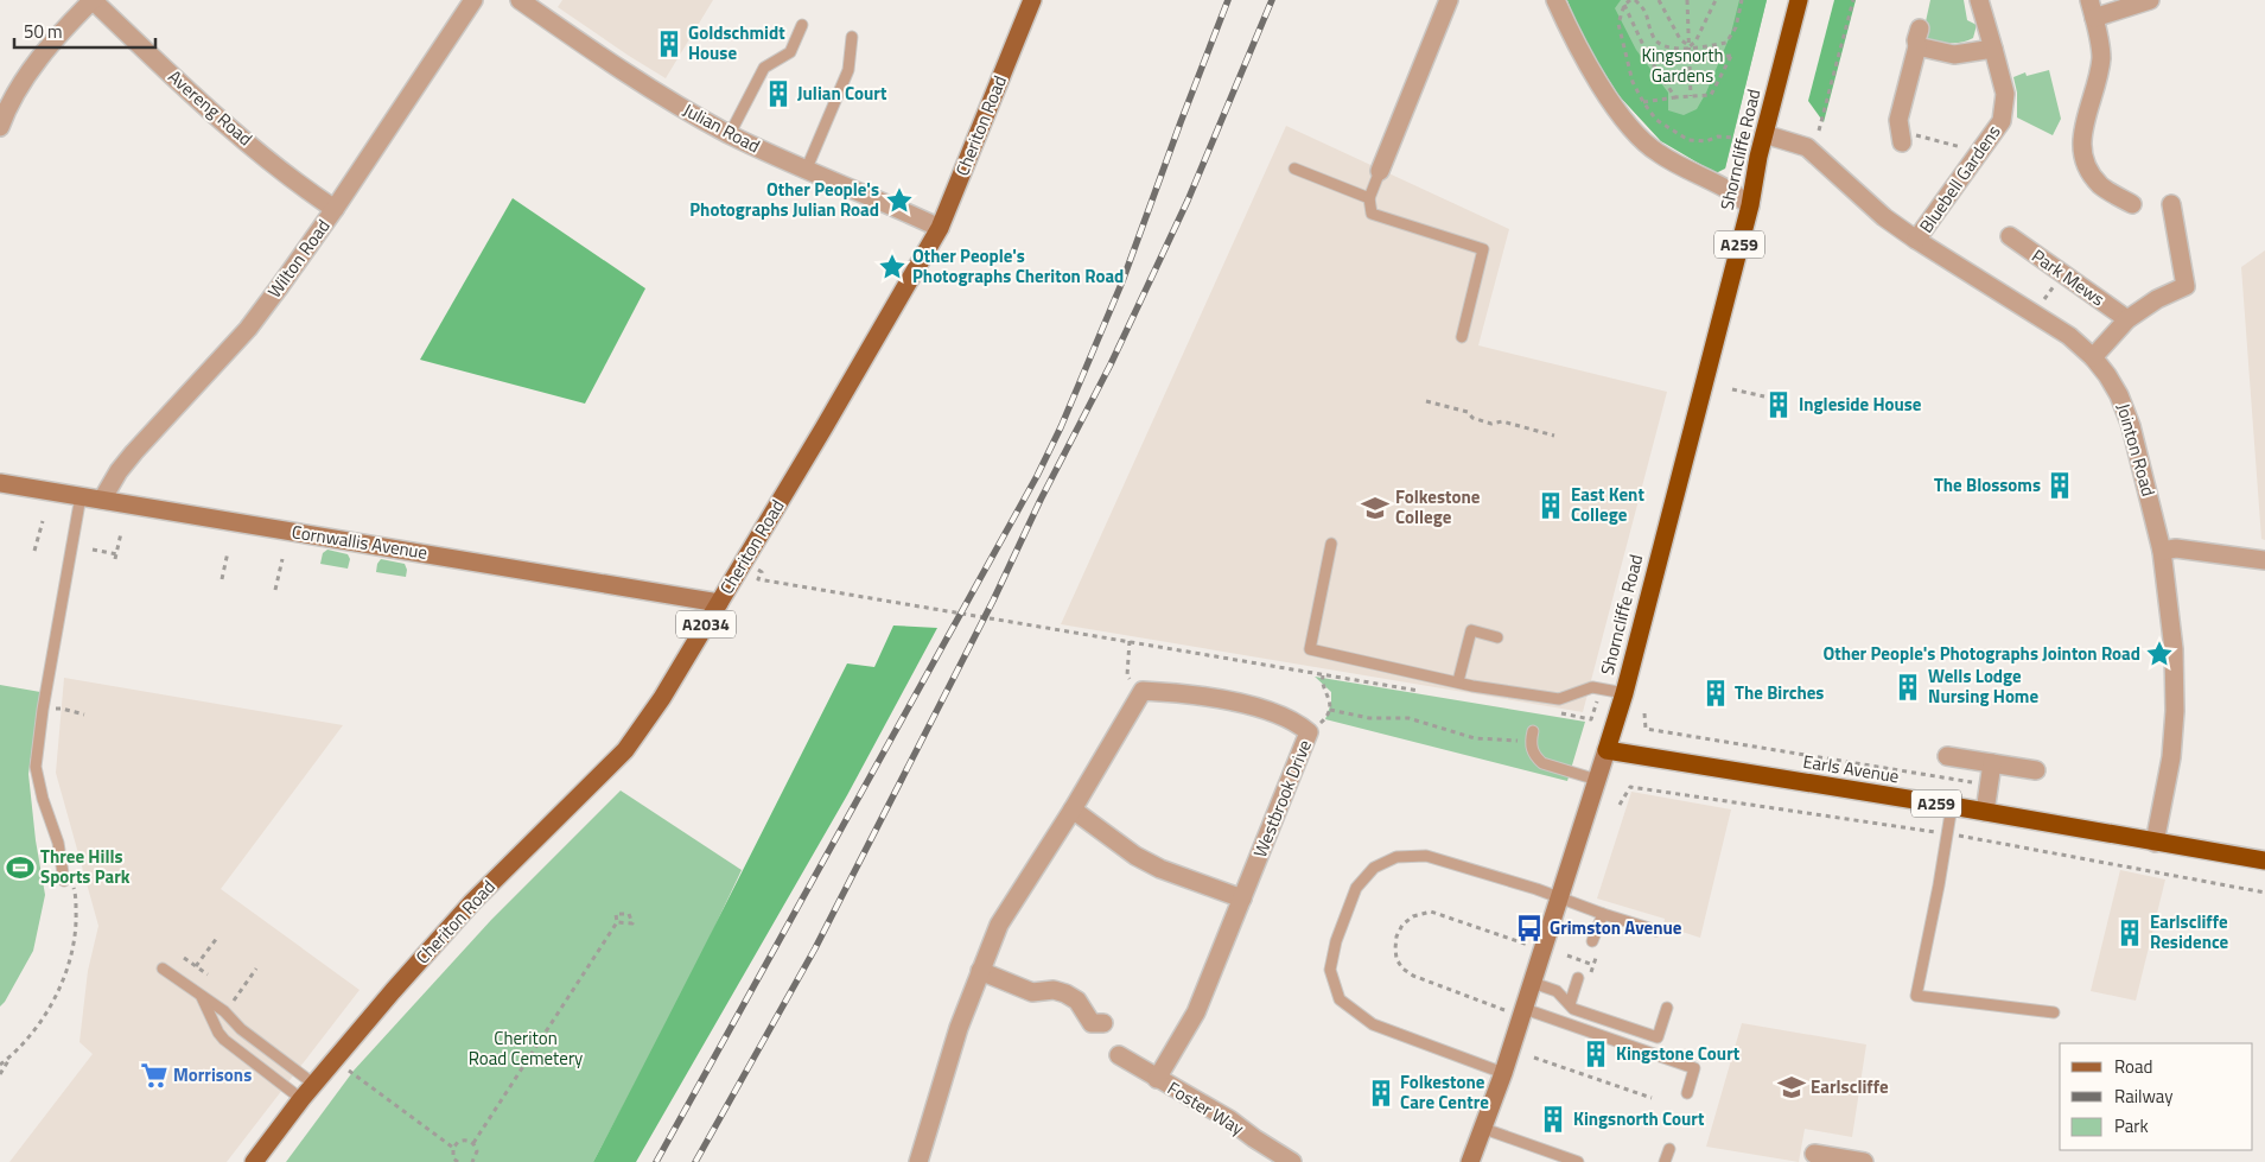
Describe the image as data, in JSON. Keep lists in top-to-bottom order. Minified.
{"streets":{"highway":["Shorncliffe Road","A259","Earls Avenue"],"main road":["Cheriton Road","A2034"],"street":["Avereng Road","Julian Road","Bluebell Gardens","Wilton Road","Park Mews","Jointon Road","Cornwallis Avenue","Westbrook Drive","Foster Way"]},"crossings":[["Avereng Road","Wilton Road"],["Cheriton Road","Julian Road"],["Cheriton Road","Cornwallis Avenue"],["Shorncliffe Road","Jointon Road"],["Shorncliffe Road","Earls Avenue"],["Bluebell Gardens","Jointon Road"],["Wilton Road","Cornwallis Avenue"],["Jointon Road","Earls Avenue"],["Westbrook Drive","Foster Way"]],"parks":["Kingsnorth Gardens","Cheriton Road Cemetery"],"places":{"building":["Goldschmidt House","Julian Court","Ingleside House","The Blossoms","East Kent College","Wells Lodge Nursing Home","The Birches","Earlscliffe Residence","Kingstone Court","Folkestone Care Centre","Kingsnorth Court"],"place":["Other People's Photographs Julian Road","Other People's Photographs Cheriton Road","Other People's Photographs Jointon Road"],"school or university":["Folkestone College","Earlscliffe"],"sports":["Three Hills Sports Park"],"bus stop":["Grimston Avenue"],"supermarket":["Morrisons"]},"legend":["Road","Railway","Park"],"scale_bar":"50 m"}
